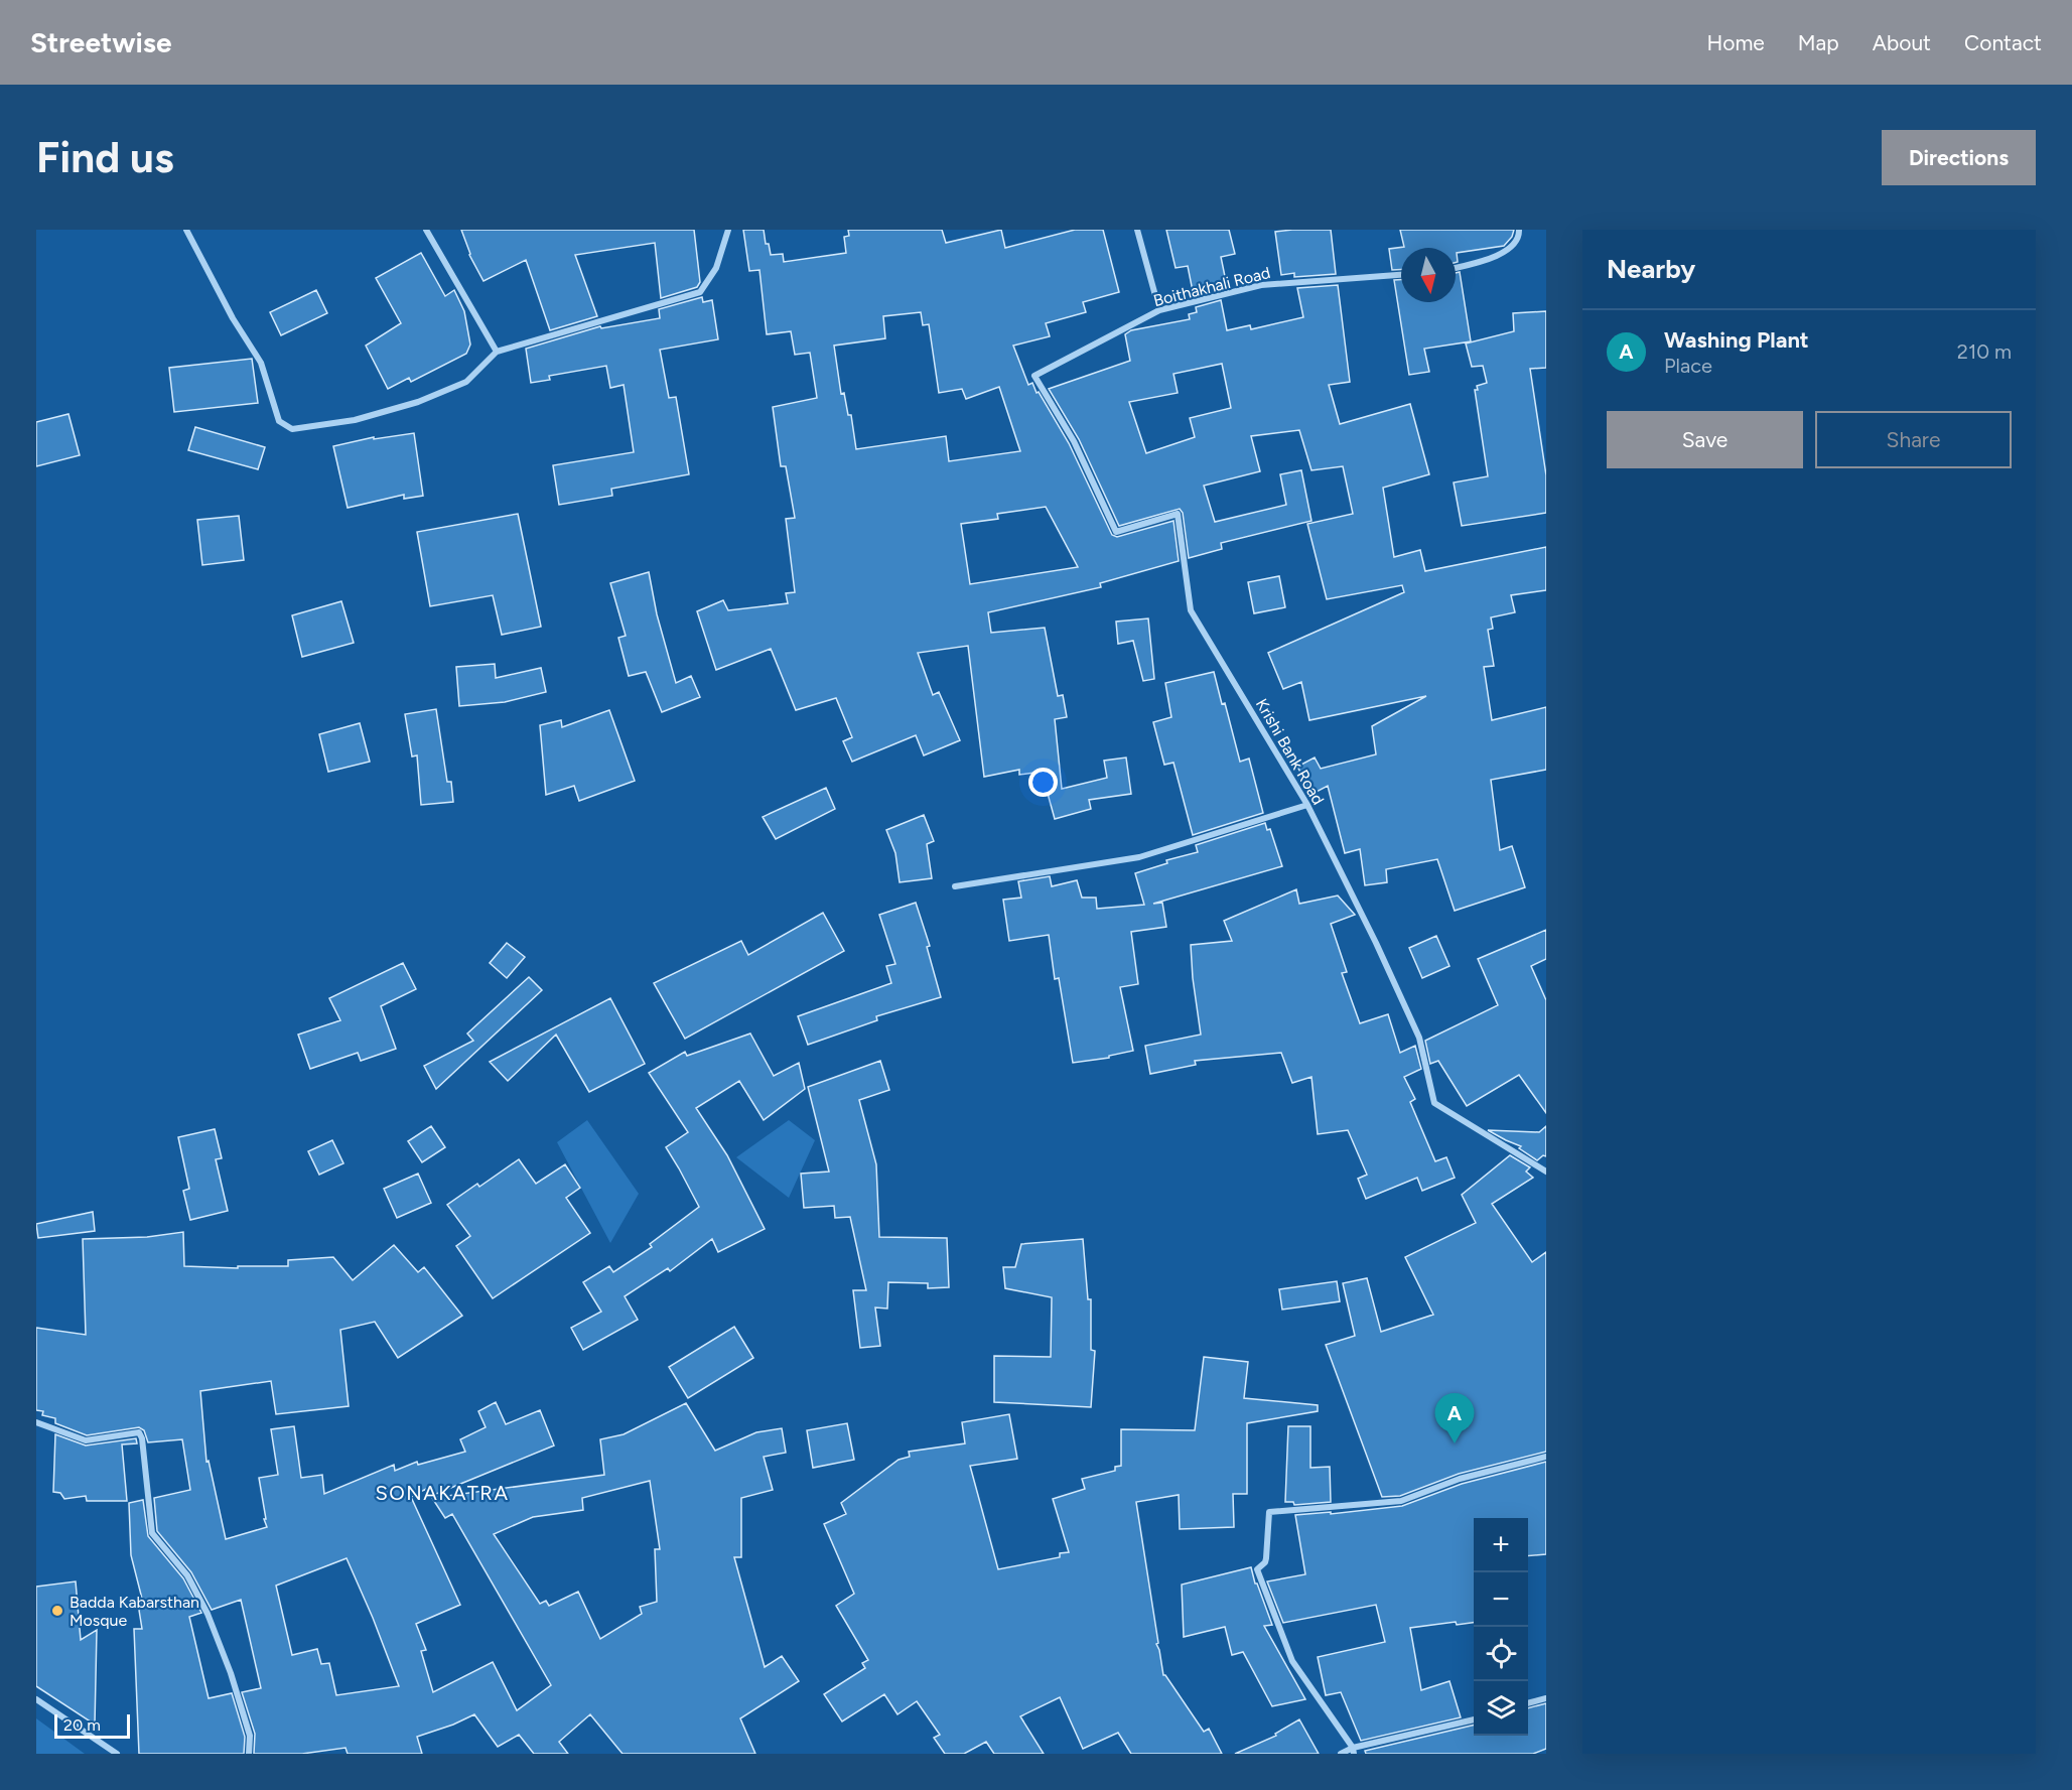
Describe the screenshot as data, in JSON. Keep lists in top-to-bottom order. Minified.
{"streets":{"street":["Boithakhali Road","Krishi Bank Road"]},"crossings":[["Boithakhali Road","Krishi Bank Road"]],"districts":["SONAKATRA"],"places":["Badda Kabarsthan Mosque"],"scale_bar":"20 m","north":"bottom","page":{"header":"Streetwise","nav":["Home","Map","About","Contact"],"buttons":["Directions",["Save","Share"]],"title":"Find us","heading":"Nearby","list":[{"mark":"A","name":"Washing Plant","note":"Place","value":"210 m"}],"pins":"A","map_buttons":["+","−"],"scale":"20 m"}}
